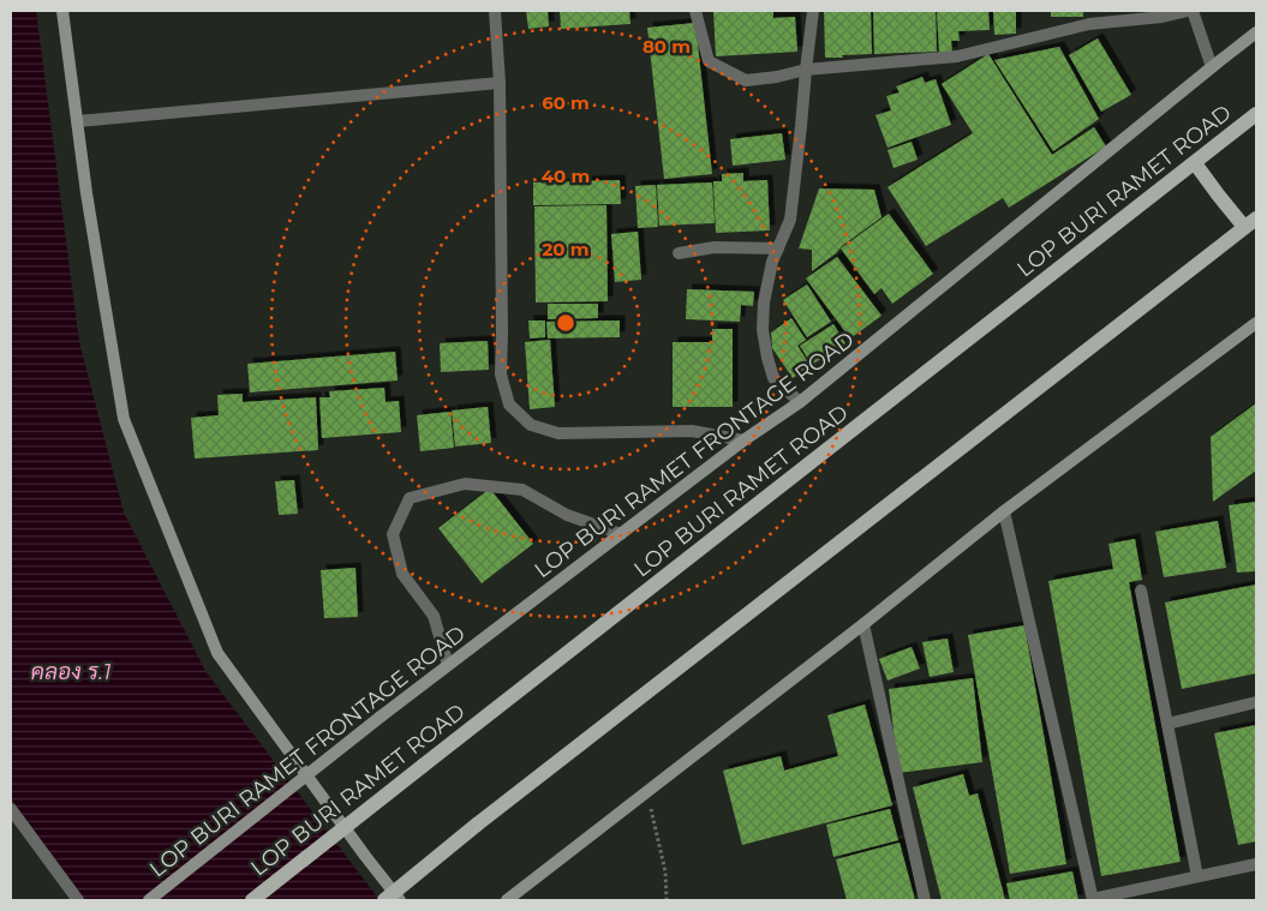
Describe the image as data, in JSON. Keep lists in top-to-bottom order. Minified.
{"streets":{"main road":["LOP BURI RAMET ROAD","LOP BURI RAMET FRONTAGE ROAD"]},"water":["คลอง ร.1"],"rings":["80 m","60 m","40 m","20 m"]}
